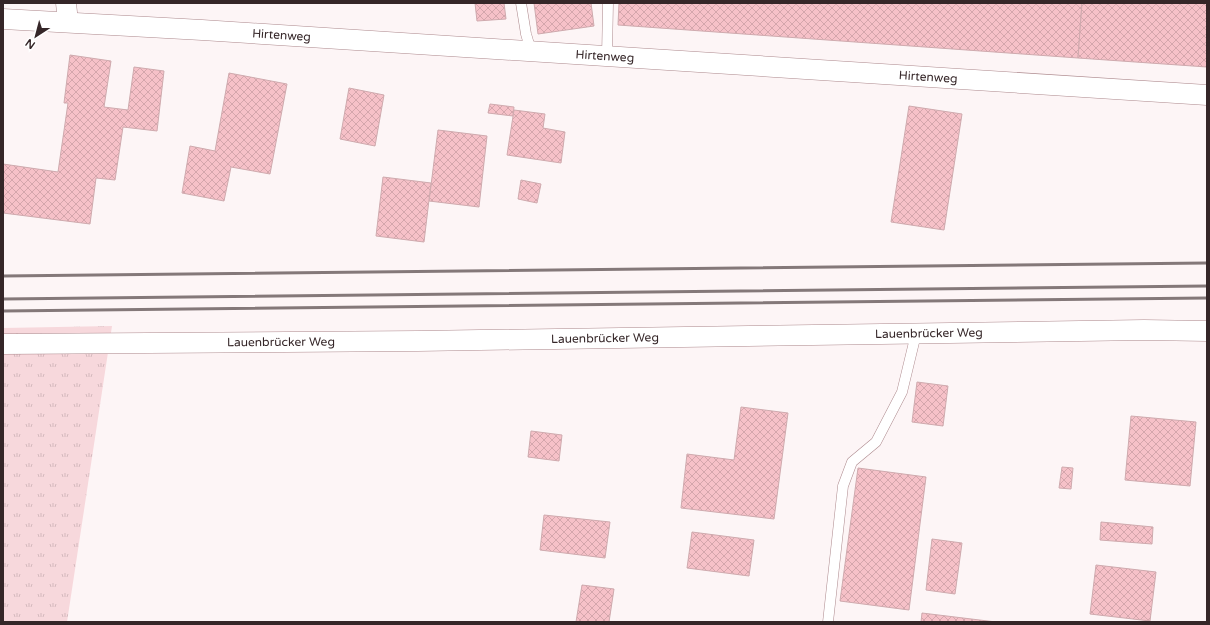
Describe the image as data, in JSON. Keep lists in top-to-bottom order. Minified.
{"streets":{"street":["Hirtenweg","Lauenbrücker Weg"]},"north":"bottom left"}
